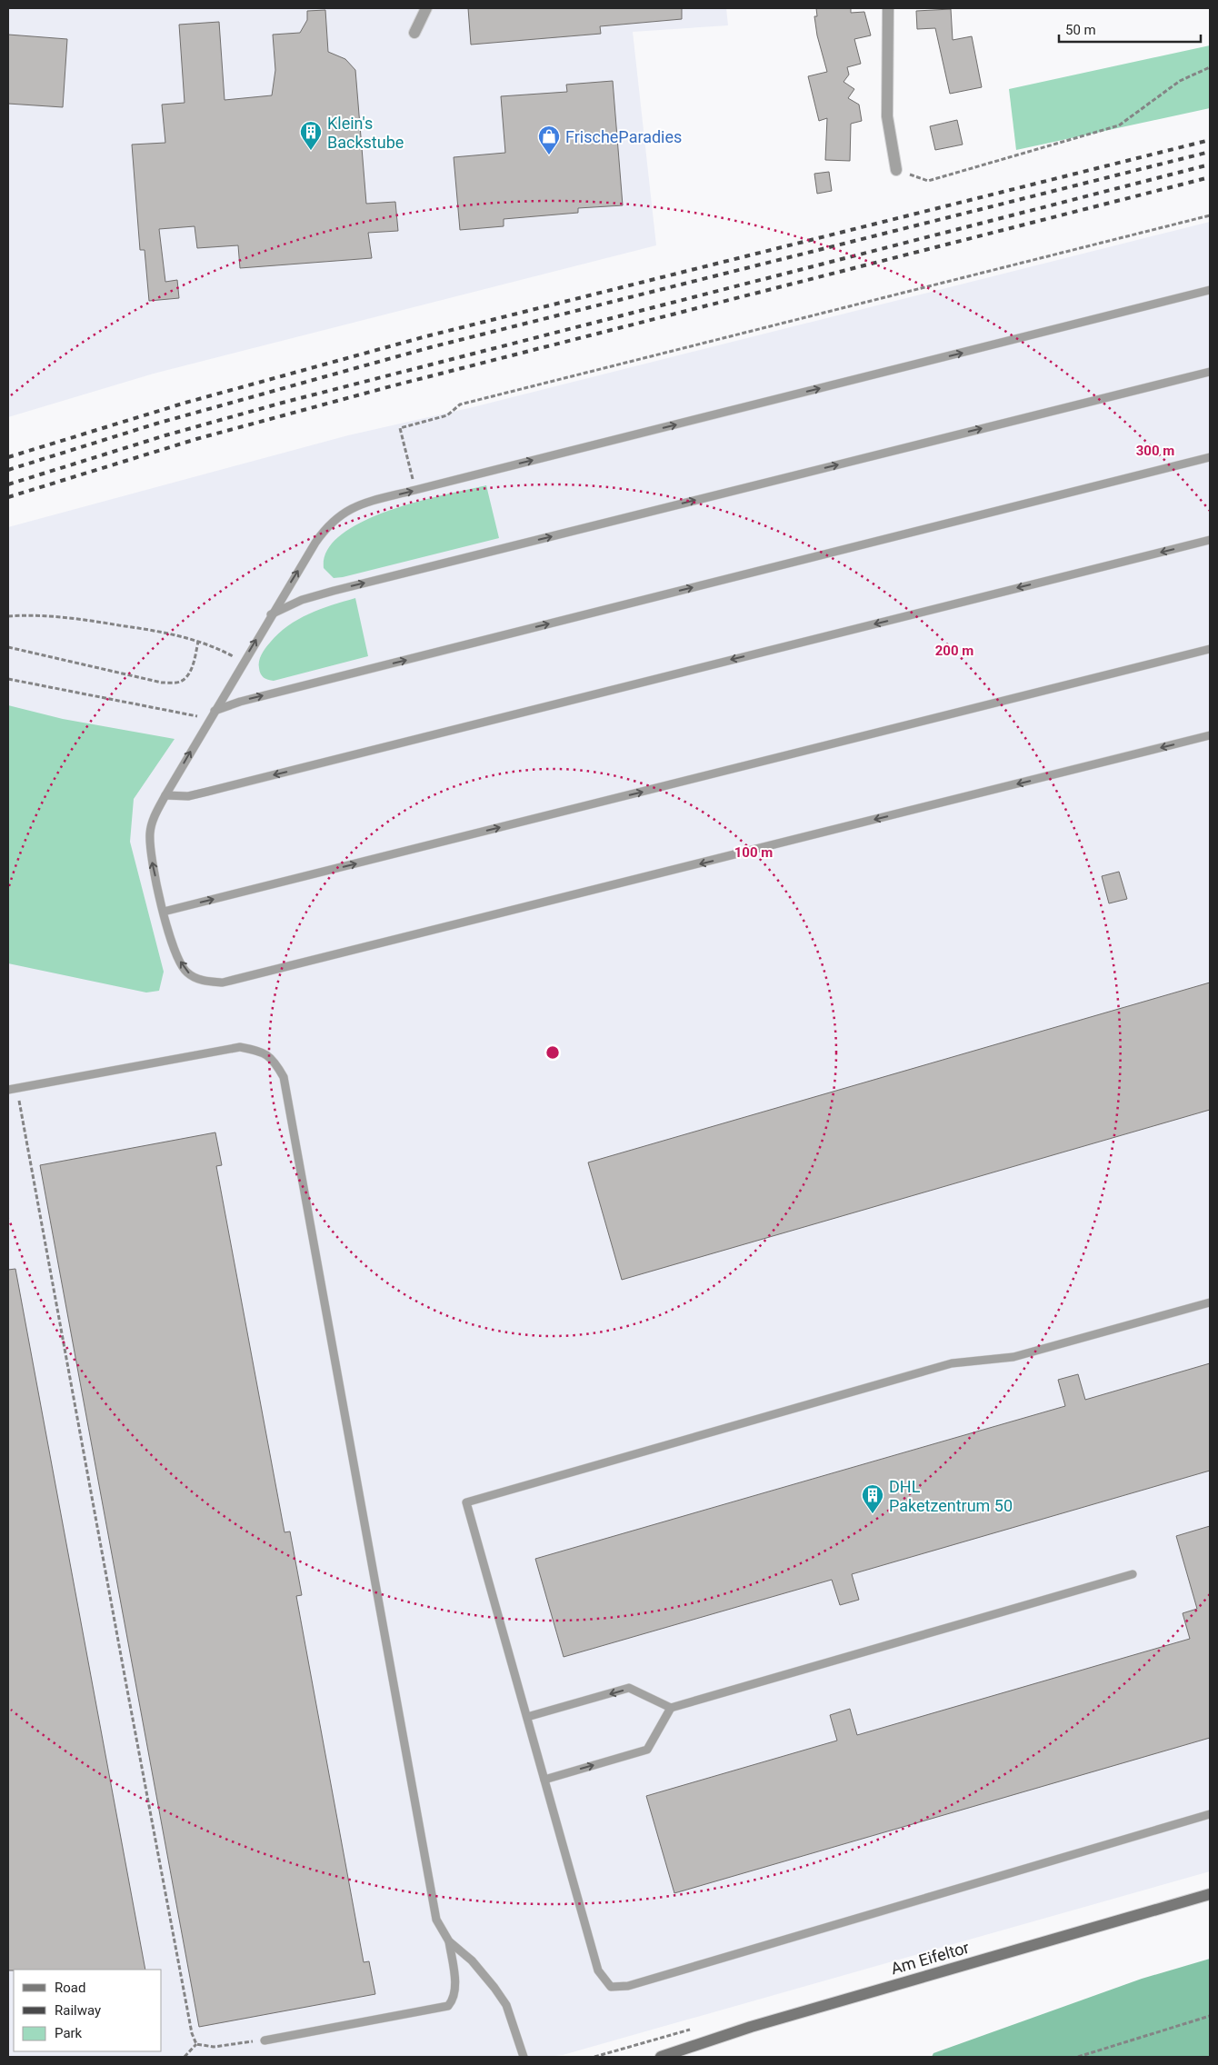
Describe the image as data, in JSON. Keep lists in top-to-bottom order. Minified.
{"streets":{"main road":["Am Eifeltor"]},"places":{"building":["Klein's Backstube","DHL Paketzentrum 50"],"shop":["FrischeParadies"]},"legend":["Road","Railway","Park"],"scale_bar":"50 m","rings":["300 m","200 m","100 m"]}
